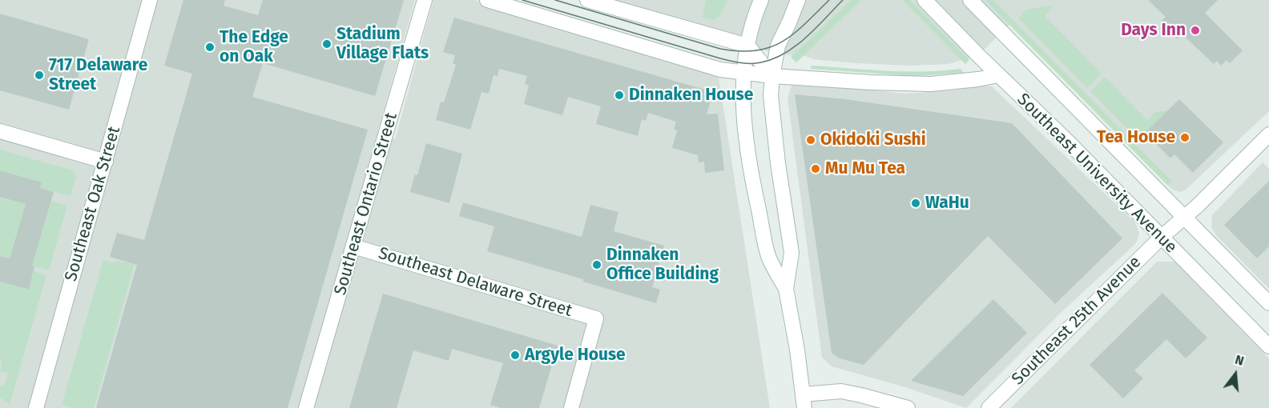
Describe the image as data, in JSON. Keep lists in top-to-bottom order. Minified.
{"streets":{"street":["Southeast University Avenue","Southeast Oak Street","Southeast Ontario Street","Southeast Delaware Street","Southeast 25th Avenue"]},"crossings":[["Southeast University Avenue","Southeast 25th Avenue"],["Southeast Ontario Street","Southeast Delaware Street"]],"places":["Days Inn","Stadium Village Flats","The Edge on Oak","717 Delaware Street","Dinnaken House","Tea House","Okidoki Sushi","Mu Mu Tea","WaHu","Dinnaken Office Building","Argyle House"],"north":"top"}
